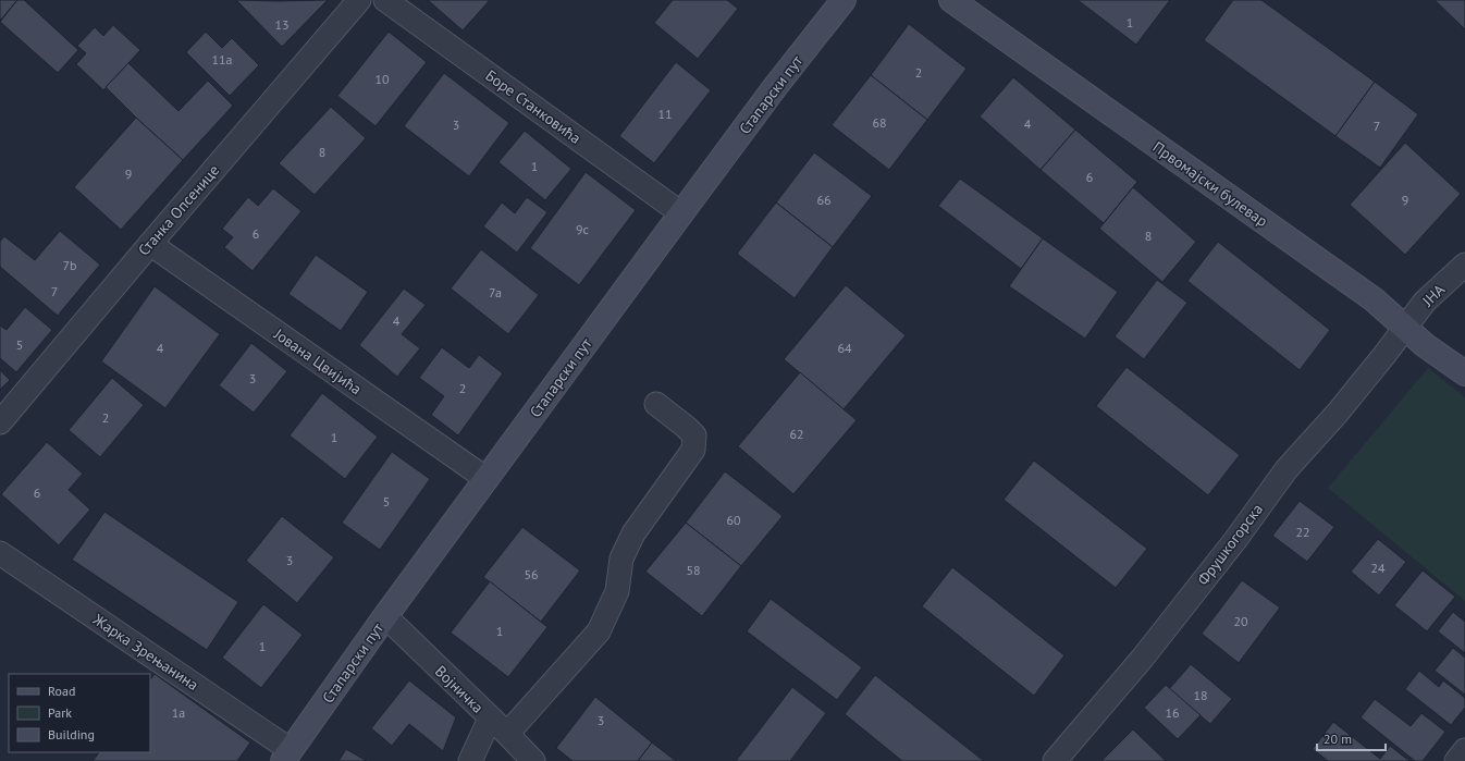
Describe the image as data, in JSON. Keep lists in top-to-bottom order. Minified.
{"streets":{"main road":["Стапарски пут","Првомајски булевар"],"street":["Боре Станковића","Станка Опсенице","ЈНА","Јована Цвијића","Фрушкогорска","Жарка Зрењанина","Војничка"]},"crossings":[["Стапарски пут","Боре Станковића"],["Стапарски пут","Јована Цвијића"],["Стапарски пут","Жарка Зрењанина"],["Стапарски пут","Војничка"],["Првомајски булевар","ЈНА"],["Првомајски булевар","Фрушкогорска"],["Станка Опсенице","Јована Цвијића"],["ЈНА","Фрушкогорска"]],"house_numbers":["1","13","11a","2","10","11","68","4","3","7","8","1","9","6","66","9","9c","6","8","7b","7","7a","4","5","4","64","3","2","2","62","1","6","5","60","22","3","24","58","56","20","1","1","18","1a","16","3"],"legend":["Road","Park","Building"],"scale_bar":"20 m"}
